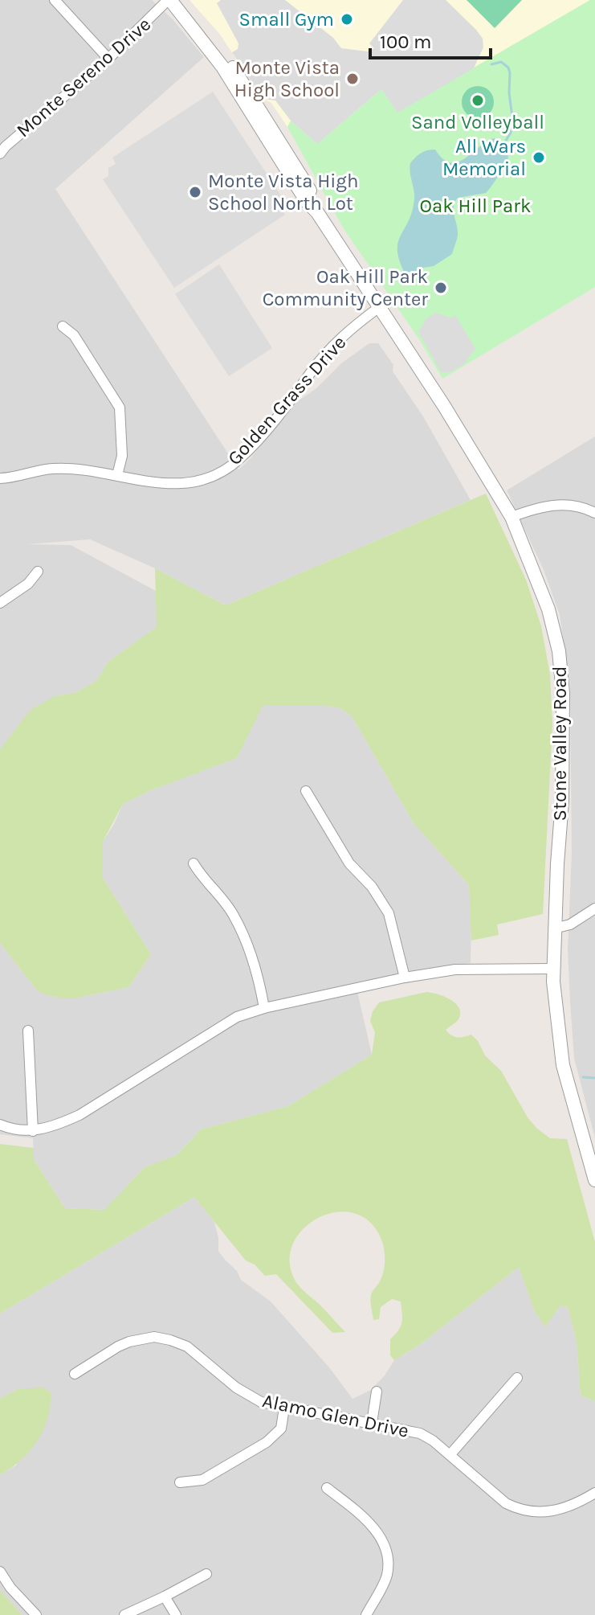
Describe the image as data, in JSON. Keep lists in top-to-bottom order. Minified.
{"streets":{"street":["Monte Sereno Drive","Golden Grass Drive","Stone Valley Road","Alamo Glen Drive"]},"crossings":[["Monte Sereno Drive","Stone Valley Road"],["Golden Grass Drive","Stone Valley Road"]],"parks":["Oak Hill Park"],"places":["Small Gym","Monte Vista High School","Sand Volleyball","All Wars Memorial","Monte Vista High School North Lot","Oak Hill Park Community Center"],"scale_bar":"100 m"}
